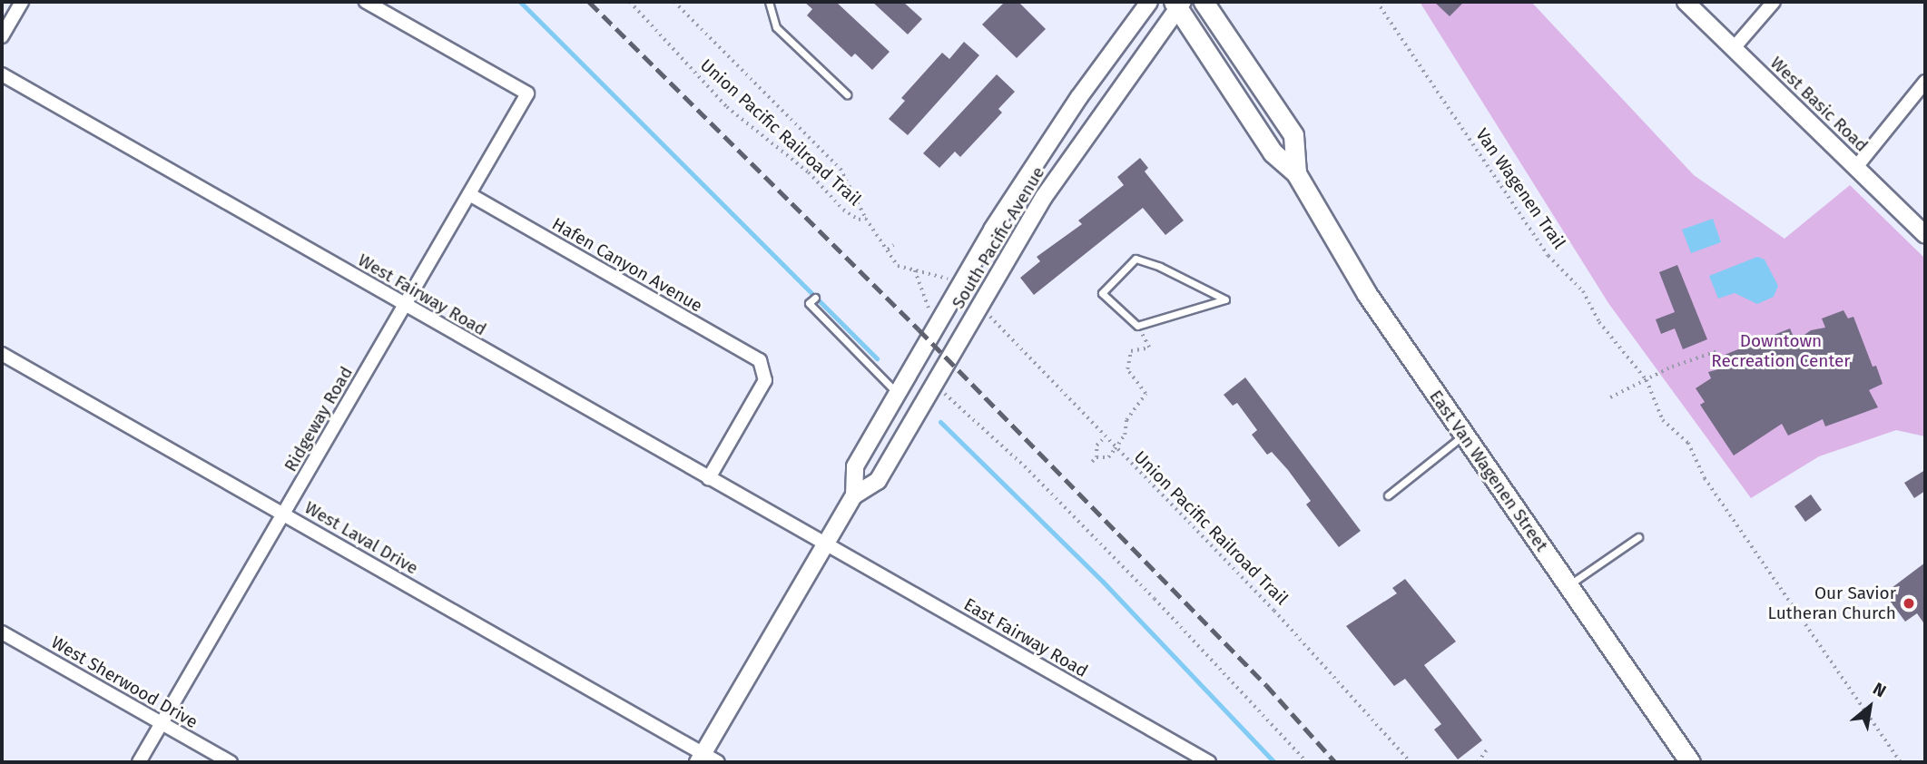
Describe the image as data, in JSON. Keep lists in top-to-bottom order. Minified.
{"streets":{"main road":["East Van Wagenen Street"],"street":["West Basic Road","South Pacific Avenue","Hafen Canyon Avenue","West Fairway Road","Ridgeway Road","West Laval Drive","East Fairway Road","West Sherwood Drive"],"path":["Union Pacific Railroad Trail","Van Wagenen Trail"]},"crossings":[["Union Pacific Railroad Trail","South Pacific Avenue"],["South Pacific Avenue","West Fairway Road"],["South Pacific Avenue","East Van Wagenen Street"],["South Pacific Avenue","West Laval Drive"],["South Pacific Avenue","East Fairway Road"],["Hafen Canyon Avenue","West Fairway Road"],["Hafen Canyon Avenue","Ridgeway Road"],["West Fairway Road","Ridgeway Road"],["West Fairway Road","East Fairway Road"],["Ridgeway Road","West Laval Drive"],["Ridgeway Road","West Sherwood Drive"]],"parks":["Downtown Recreation Center"],"places":["Our Savior Lutheran Church"],"north":"top right"}
